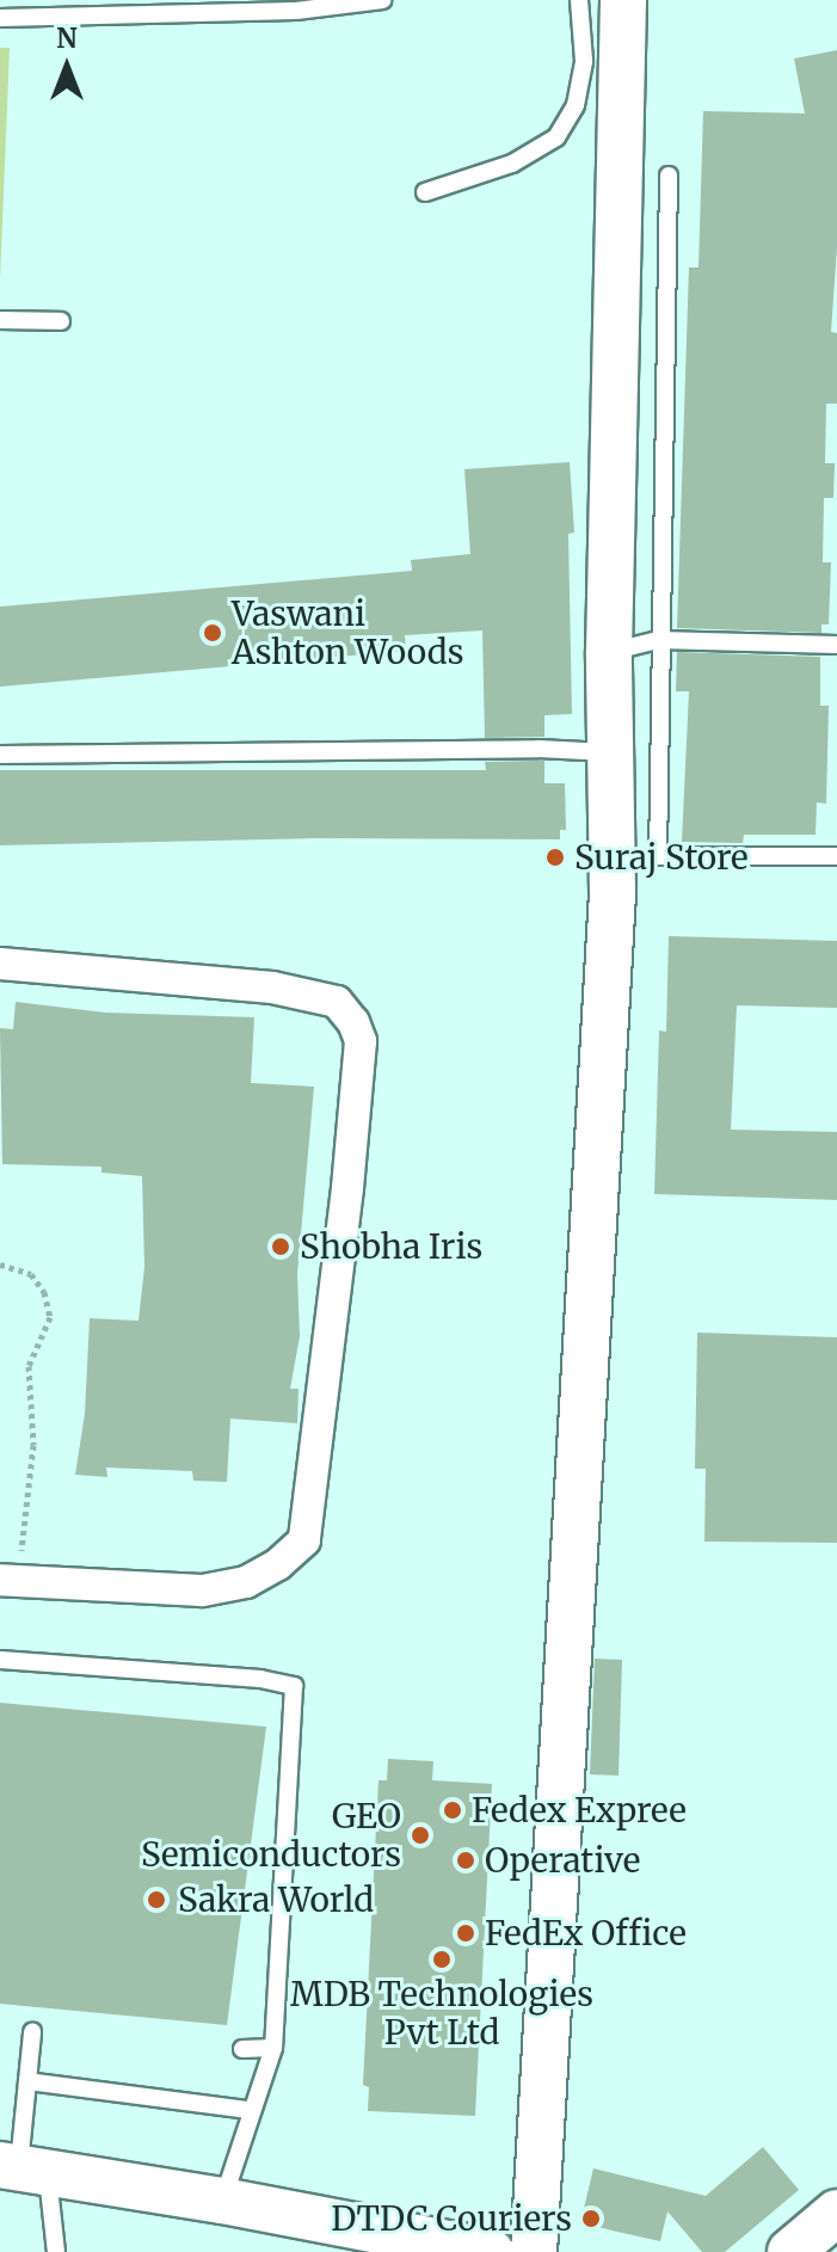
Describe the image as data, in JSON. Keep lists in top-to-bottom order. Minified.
{"places":["Vaswani Ashton Woods","Suraj Store","Shobha Iris","Fedex Expree","GEO Semiconductors","Operative","Sakra World","FedEx Office","MDB Technologies Pvt Ltd","DTDC Couriers"],"north":"top"}
